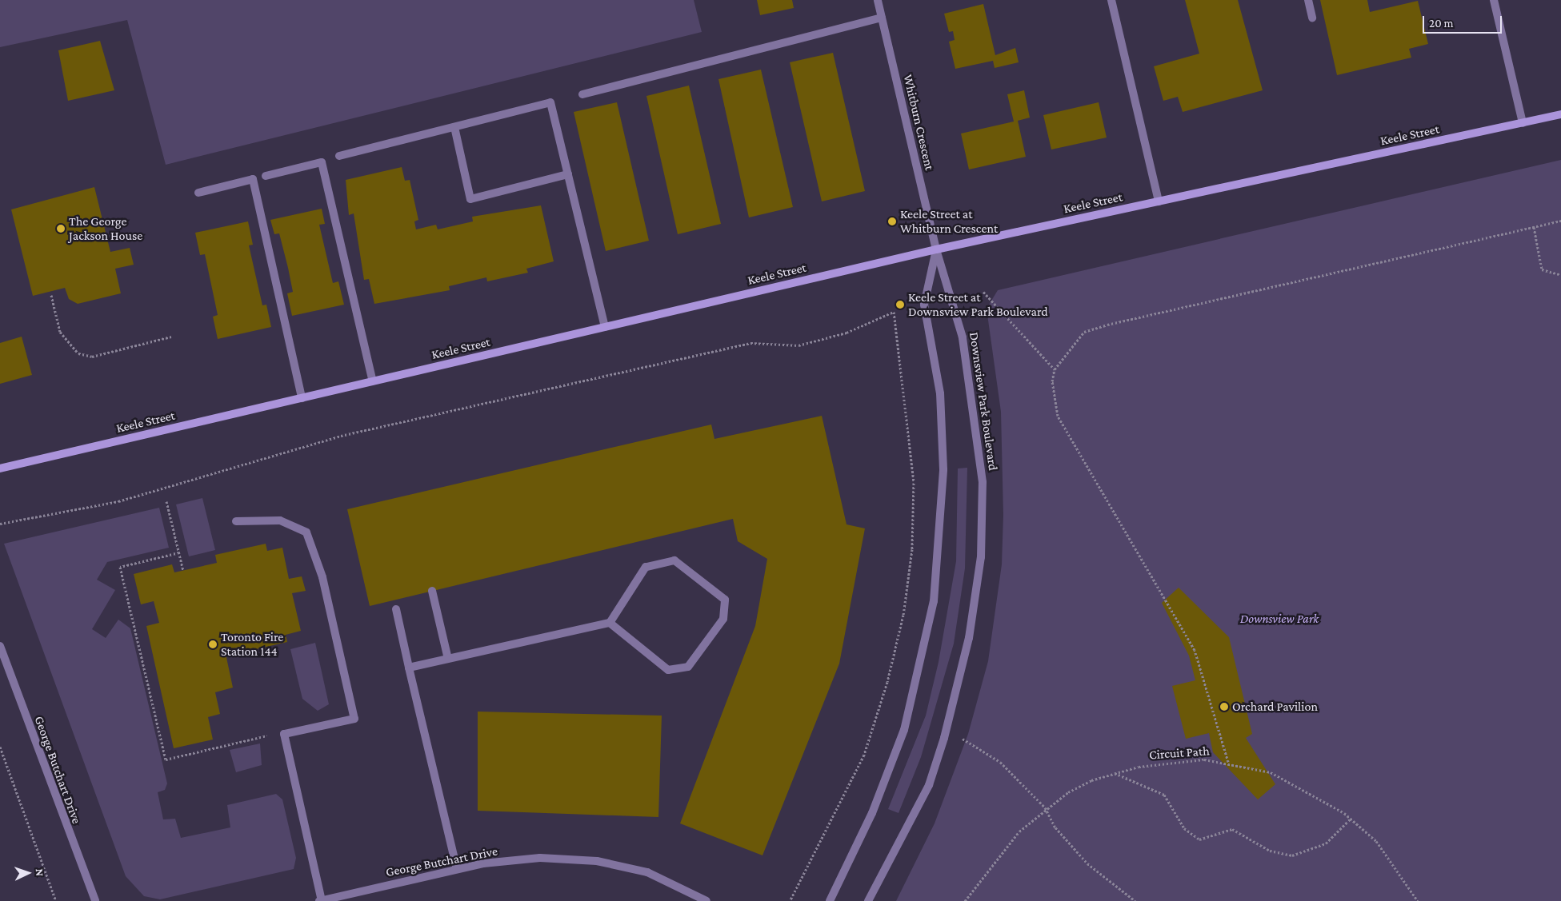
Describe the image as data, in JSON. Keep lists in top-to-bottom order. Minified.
{"streets":{"main road":["Keele Street"],"street":["Whitburn Crescent","Downsview Park Boulevard","George Butchart Drive"],"path":["Circuit Path"]},"crossings":[["Whitburn Crescent","Keele Street"],["Whitburn Crescent","Downsview Park Boulevard"],["Keele Street","Downsview Park Boulevard"]],"parks":["Downsview Park"],"places":["Keele Street at Whitburn Crescent","The George Jackson House","Keele Street at Downsview Park Boulevard","Toronto Fire Station 144","Orchard Pavilion"],"scale_bar":"20 m","north":"right"}
